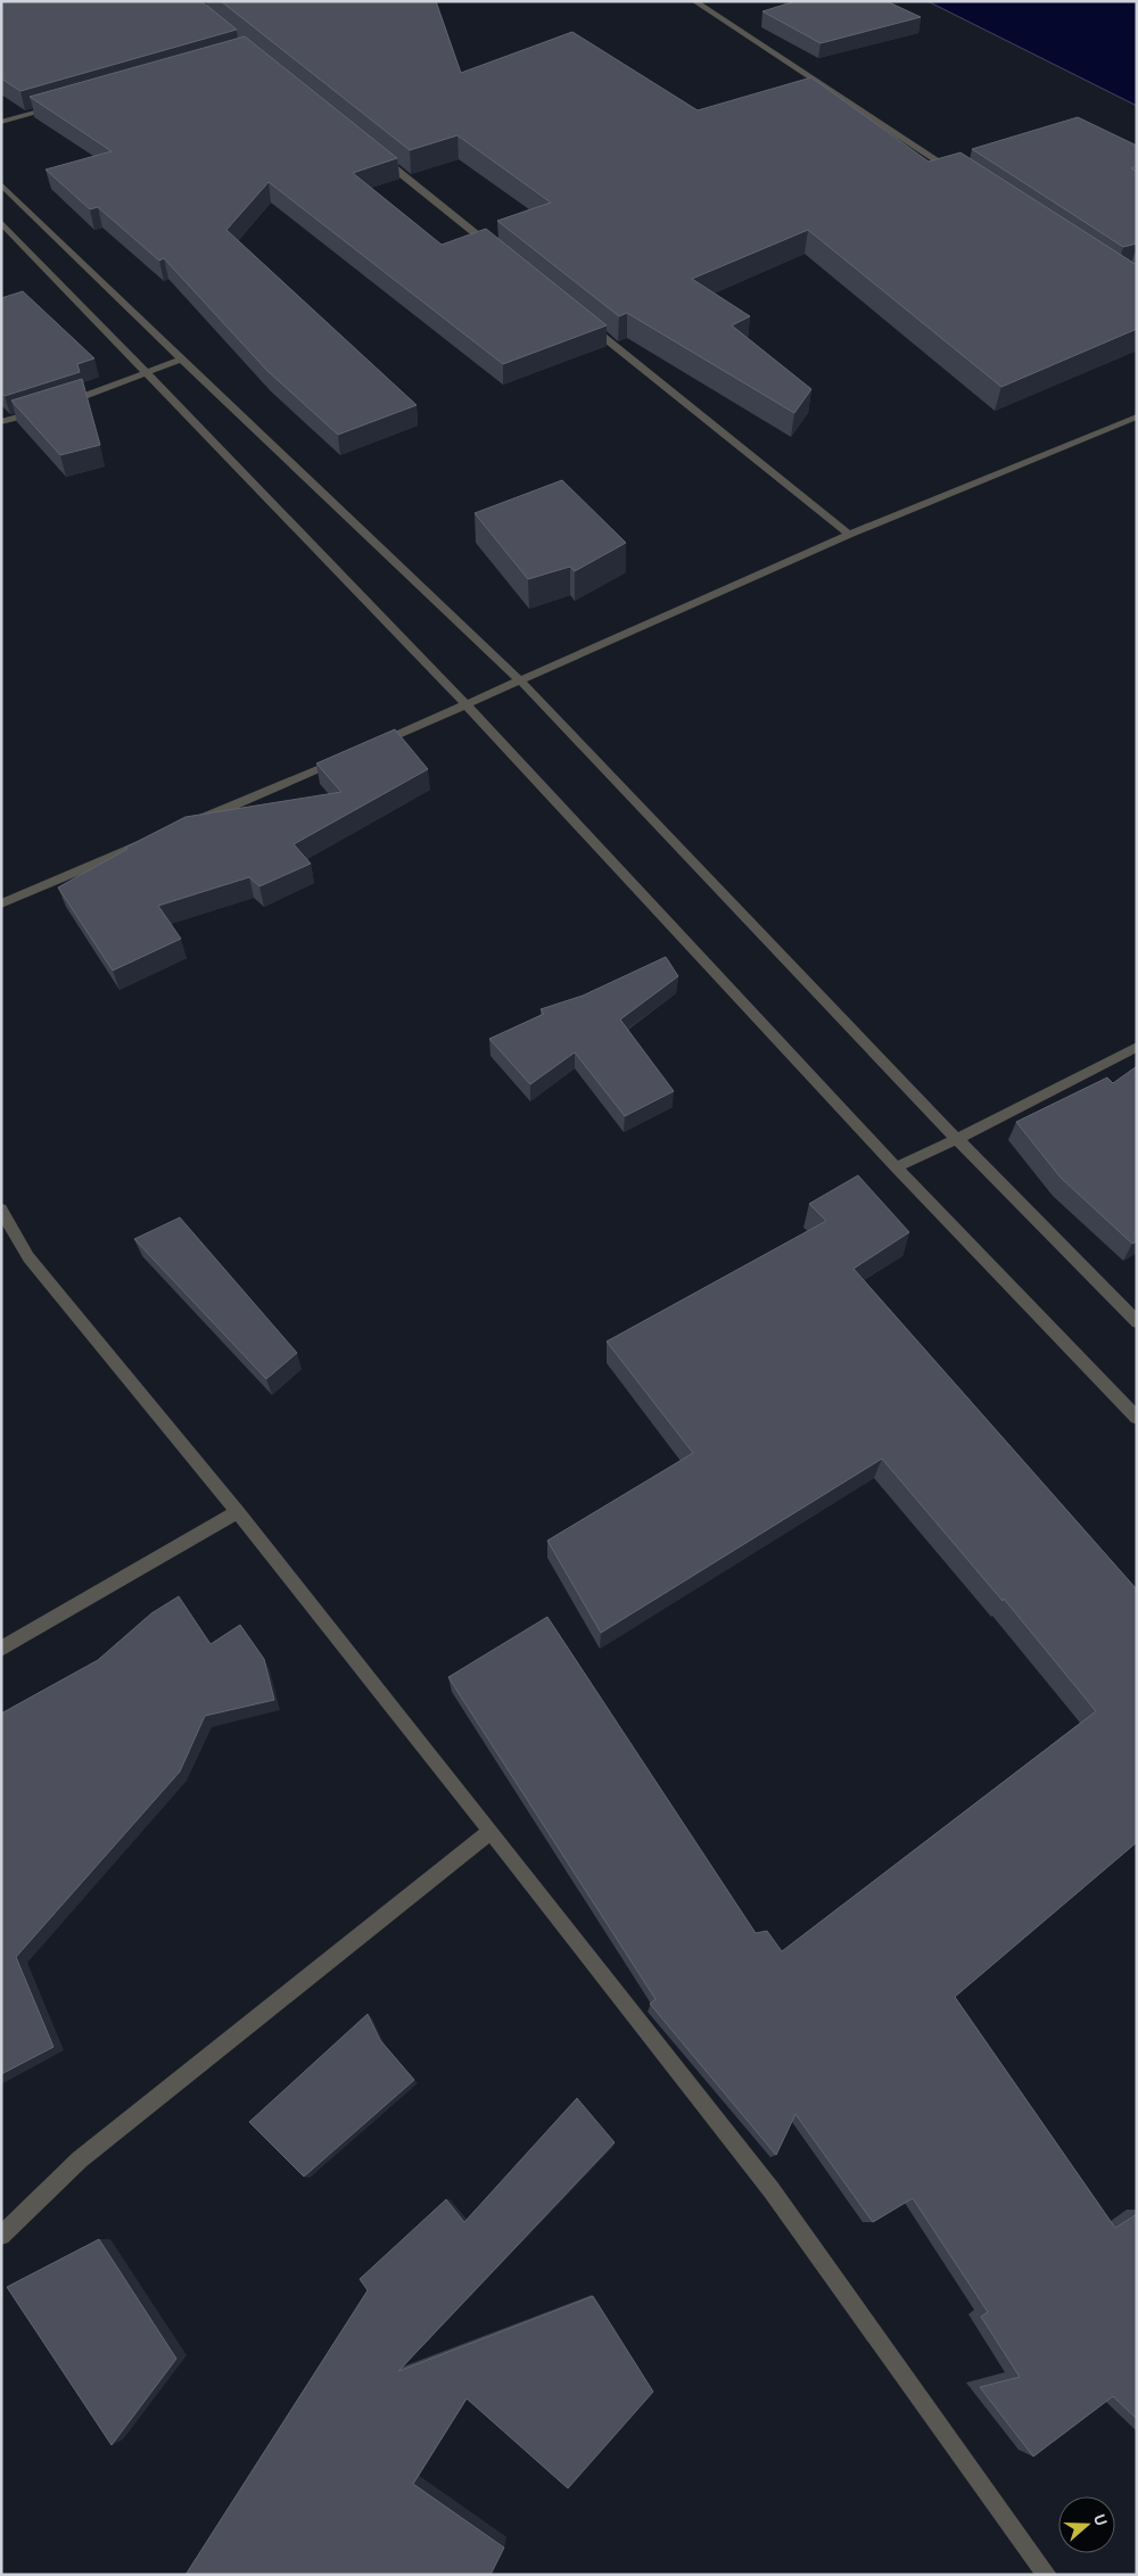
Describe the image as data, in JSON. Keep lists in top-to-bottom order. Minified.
{"north":"right"}
